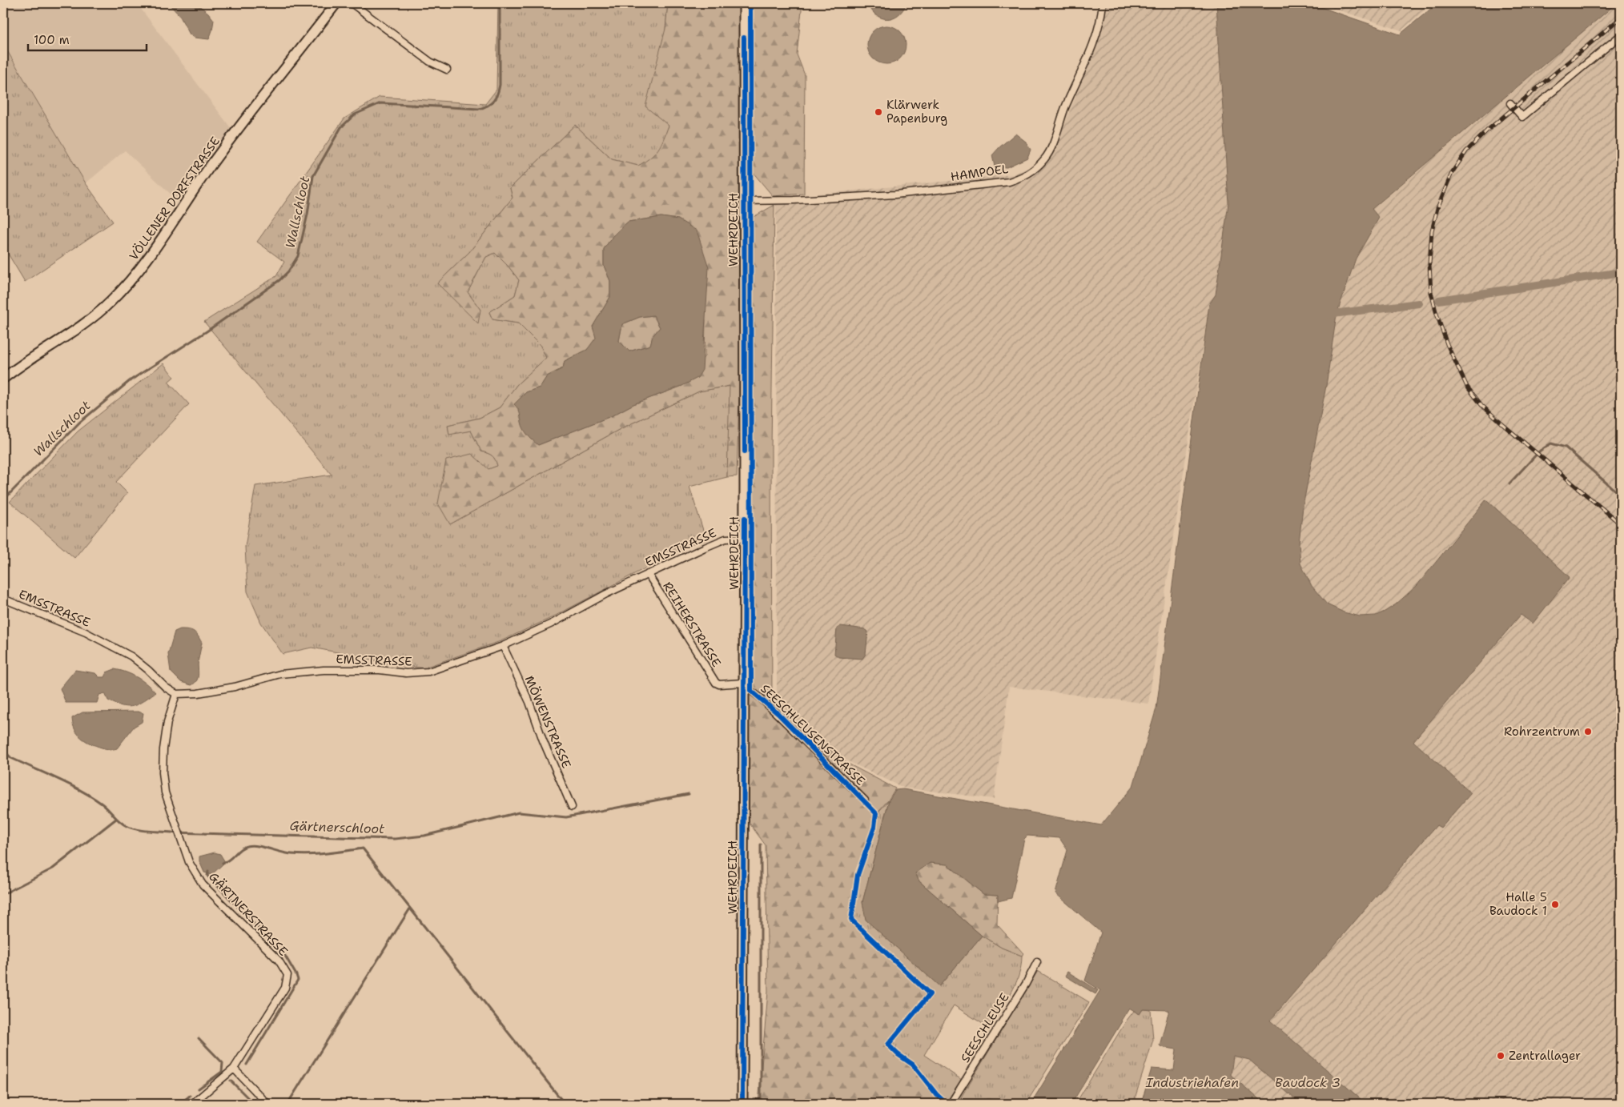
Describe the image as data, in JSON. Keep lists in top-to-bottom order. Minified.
{"streets":{"street":["HAMPOEL","VÖLLENER DORFSTRASSE","WEHRDEICH","EMSSTRASSE","REIHERSTRASSE","MÖWENSTRASSE","SEESCHLEUSENSTRASSE","GÄRTNERSTRASSE","SEESCHLEUSE"]},"crossings":[["HAMPOEL","WEHRDEICH"],["WEHRDEICH","EMSSTRASSE"],["WEHRDEICH","REIHERSTRASSE"],["WEHRDEICH","SEESCHLEUSENSTRASSE"],["EMSSTRASSE","REIHERSTRASSE"],["EMSSTRASSE","MÖWENSTRASSE"],["EMSSTRASSE","GÄRTNERSTRASSE"],["REIHERSTRASSE","SEESCHLEUSENSTRASSE"]],"water":["Wallschloot","Gärtnerschloot","Industriehafen","Baudock 3"],"places":["Klärwerk Papenburg","Rohrzentrum","Halle 5 Baudock 1","Zentrallager"],"scale_bar":"100 m"}
